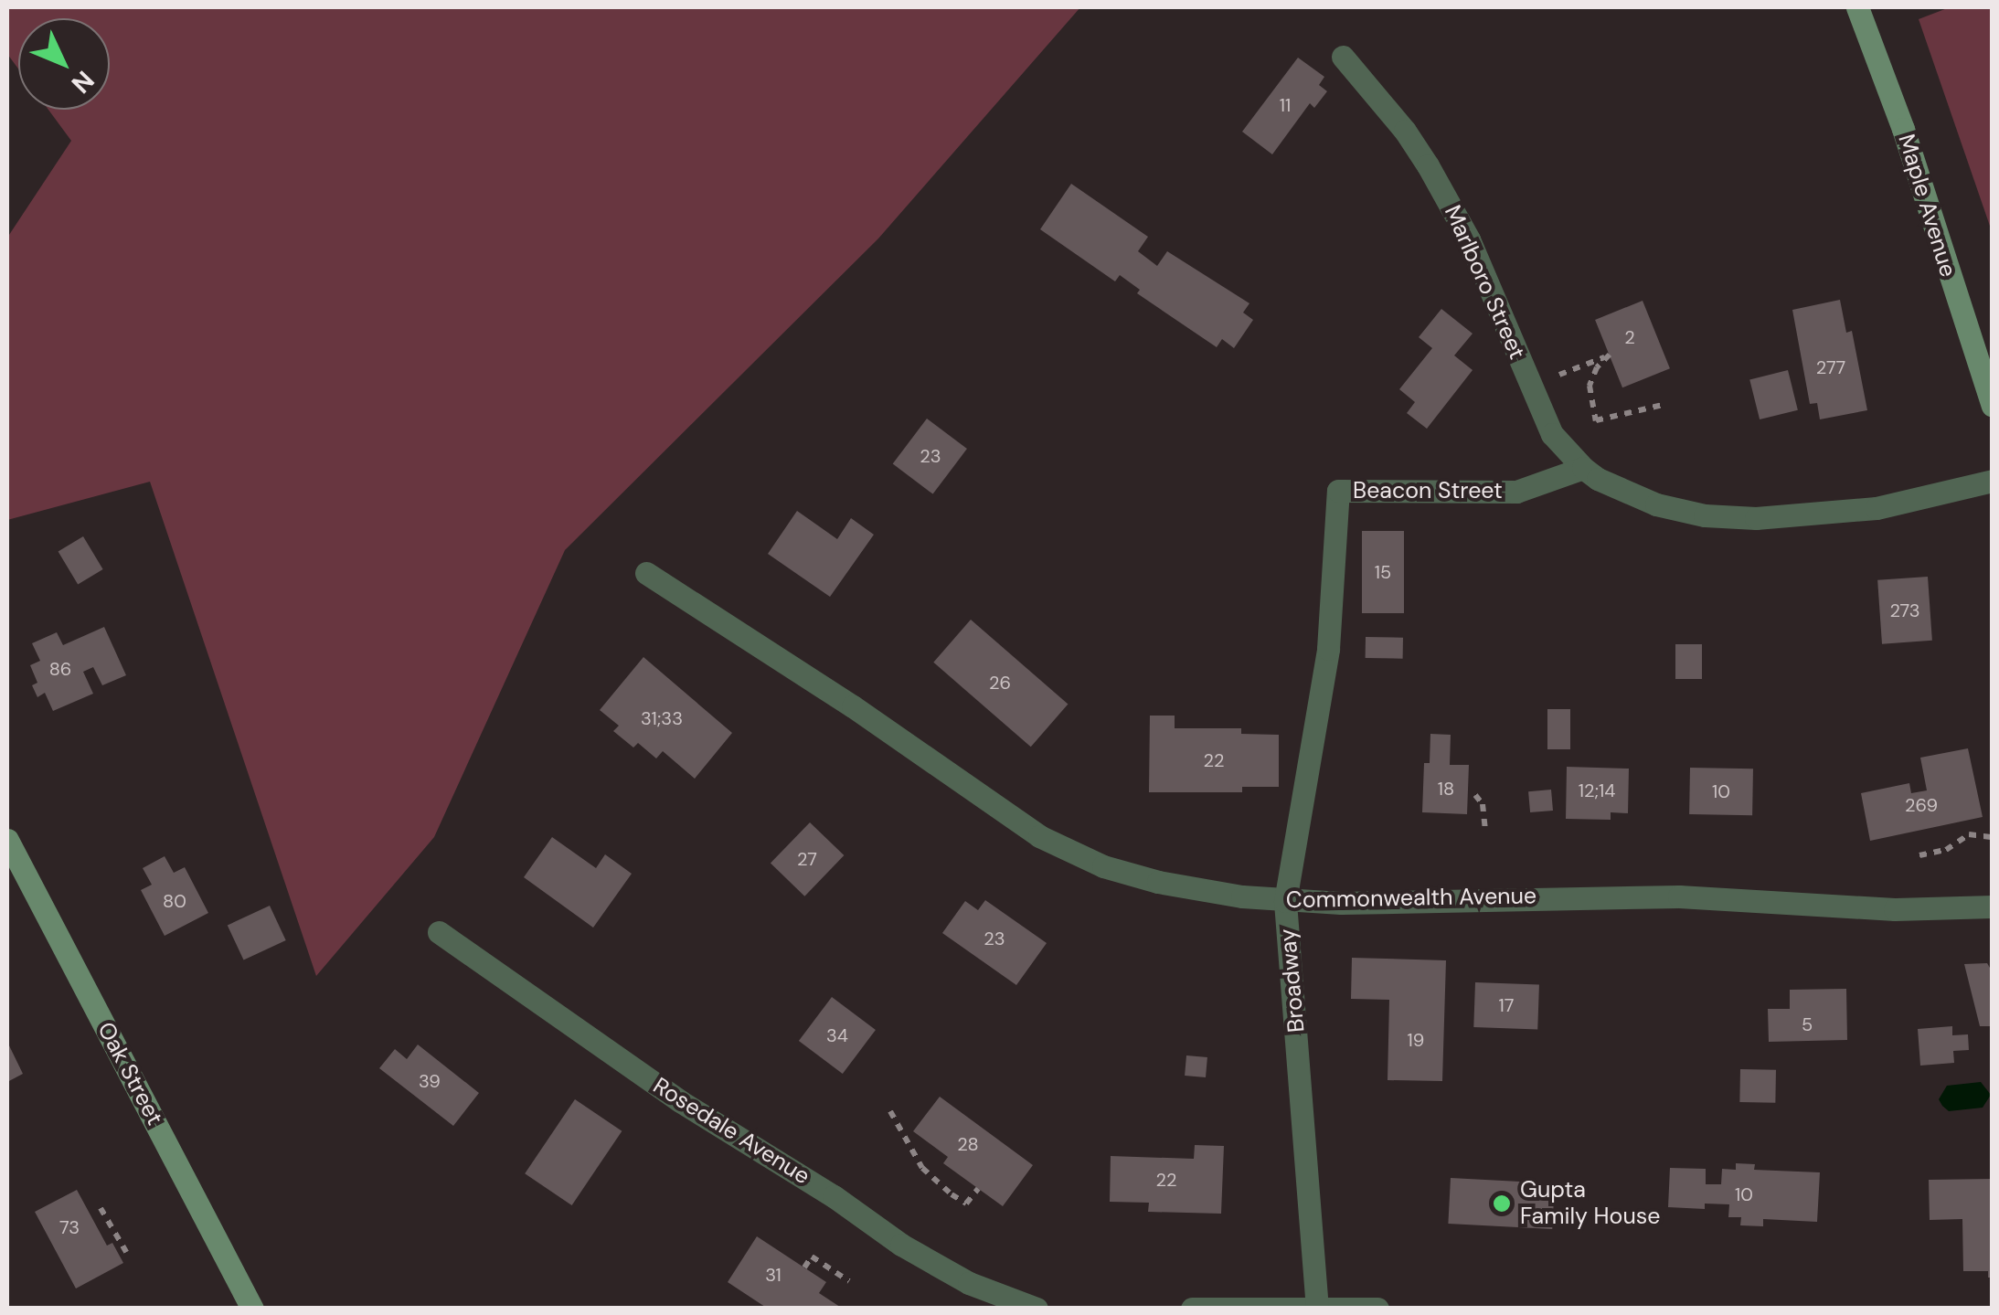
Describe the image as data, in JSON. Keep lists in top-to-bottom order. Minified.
{"streets":{"street":["Maple Avenue","Marlboro Street","Beacon Street","Commonwealth Avenue","Broadway","Oak Street","Rosedale Avenue"]},"crossings":[["Marlboro Street","Beacon Street"],["Beacon Street","Broadway"],["Commonwealth Avenue","Broadway"]],"places":["Gupta Family House"],"house_numbers":["11","2","277","23","15","273","86","26","31;33","22","18","12;14","10","269","27","80","23","17","5","34","19","39","28","22","10","73","31"],"north":"bottom right"}
